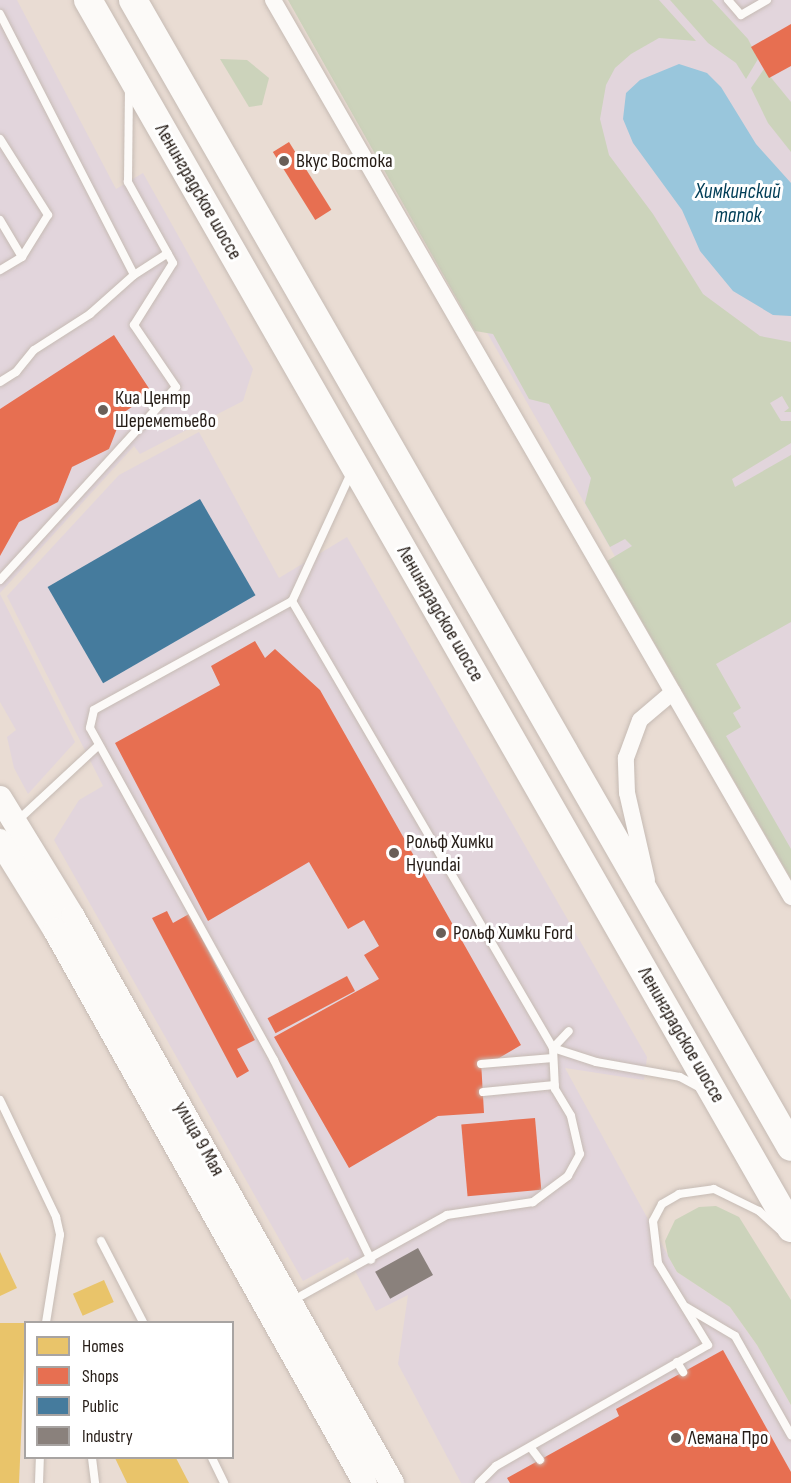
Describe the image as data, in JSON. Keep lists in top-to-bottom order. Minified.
{"streets":{"highway":["Ленинградское шоссе"],"main road":["улица 9 Мая"]},"water":["Химкинский тапок"],"places":["Вкус Востока","Киа Центр Шереметьево","Рольф Химки Hyundai","Рольф Химки Ford","Лемана Про"],"legend":["Homes","Shops","Public","Industry"]}
